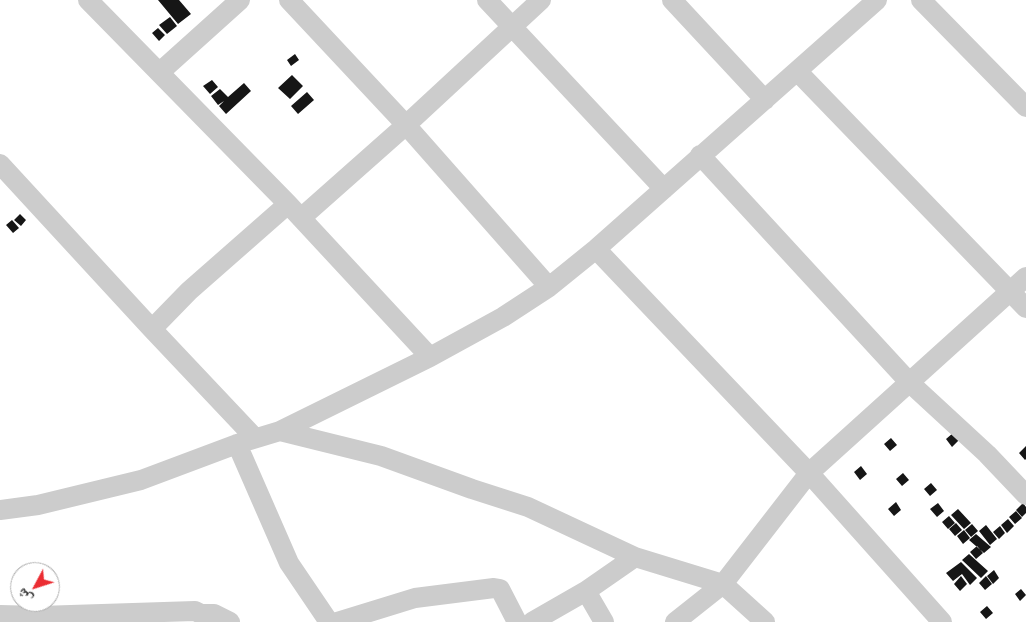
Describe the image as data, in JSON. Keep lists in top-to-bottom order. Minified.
{"north":"bottom left"}
